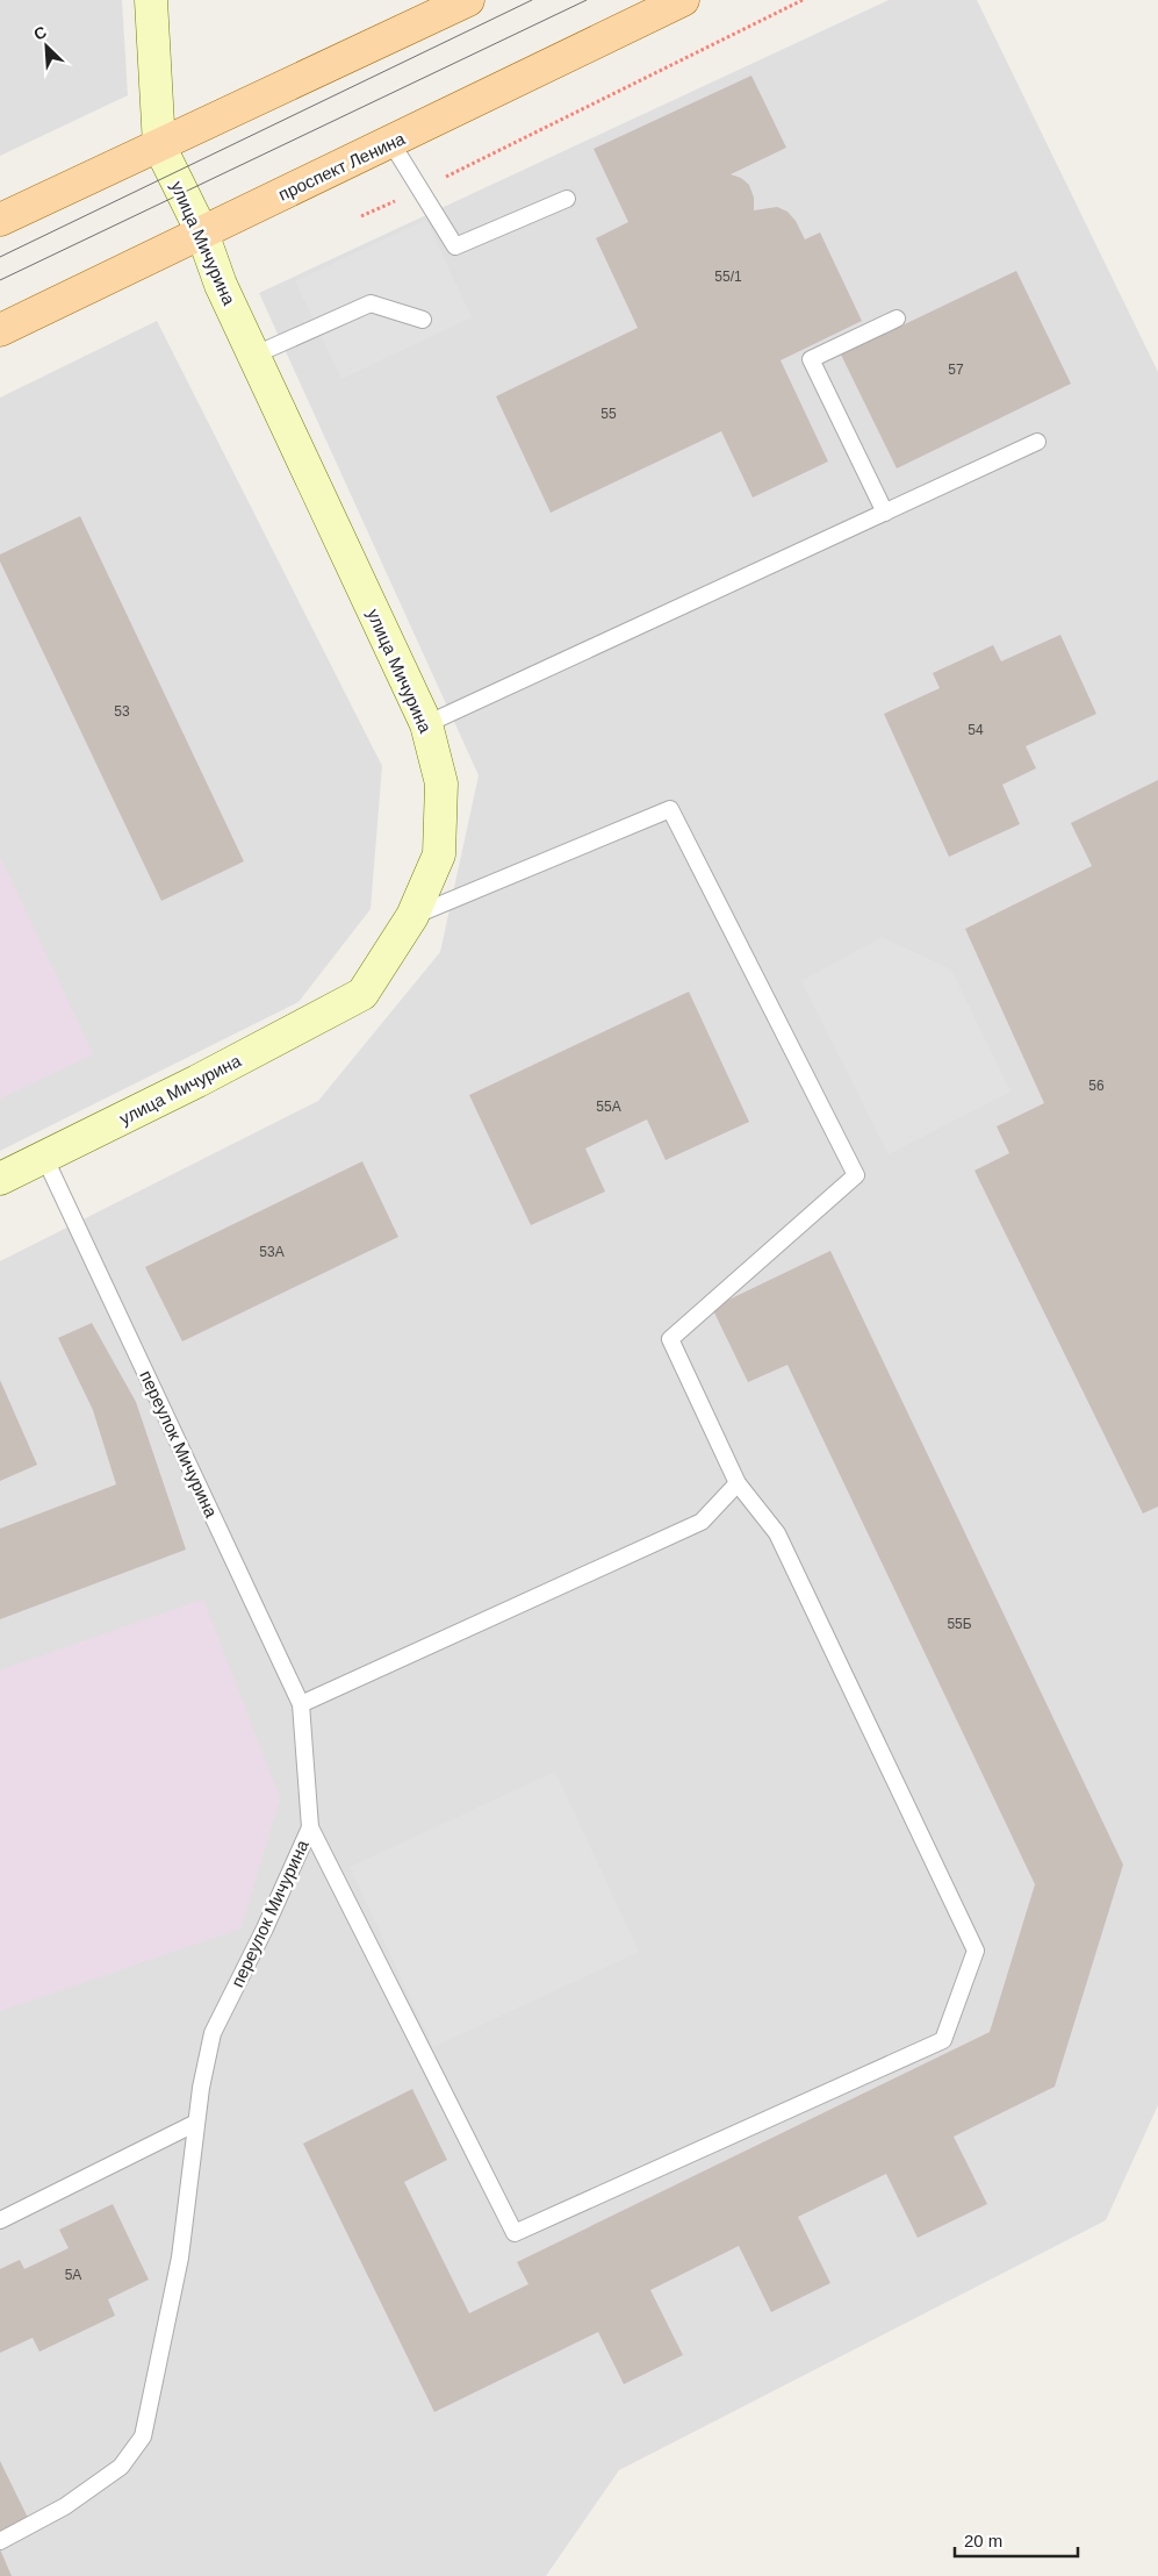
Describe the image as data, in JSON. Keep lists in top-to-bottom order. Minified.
{"streets":{"main road":["проспект Ленина"],"street":["улица Мичурина"],"lane":["переулок Мичурина"]},"crossings":[["проспект Ленина","улица Мичурина"],["улица Мичурина","переулок Мичурина"]],"house_numbers":["55/1","57","55","53","54","56","55А","53А","55Б","5А"],"scale_bar":"20 m","north":"top left"}
